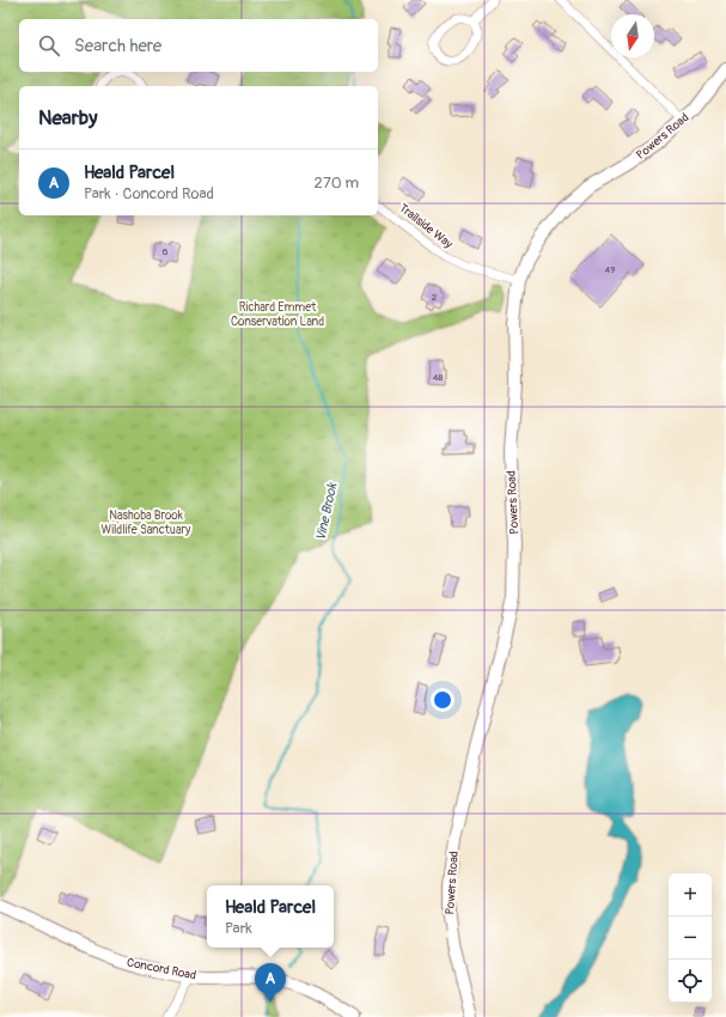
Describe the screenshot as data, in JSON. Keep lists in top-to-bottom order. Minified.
{"streets":{"main road":["Powers Road","Concord Road"],"street":["Trailside Way"]},"crossings":[["Powers Road","Trailside Way"]],"water":["Vine Brook"],"parks":["Richard Emmet Conservation Land","Nashoba Brook Wildlife Sanctuary"],"house_numbers":["6","49","2","48"],"north":"bottom","page":{"search":"Search here","heading":"Nearby","list":[{"mark":"A","name":"Heald Parcel","note":"Park · Concord Road","value":"270 m"}],"map_buttons":["+","−"],"popup":["Heald Parcel","Park"],"pins":"A"}}
